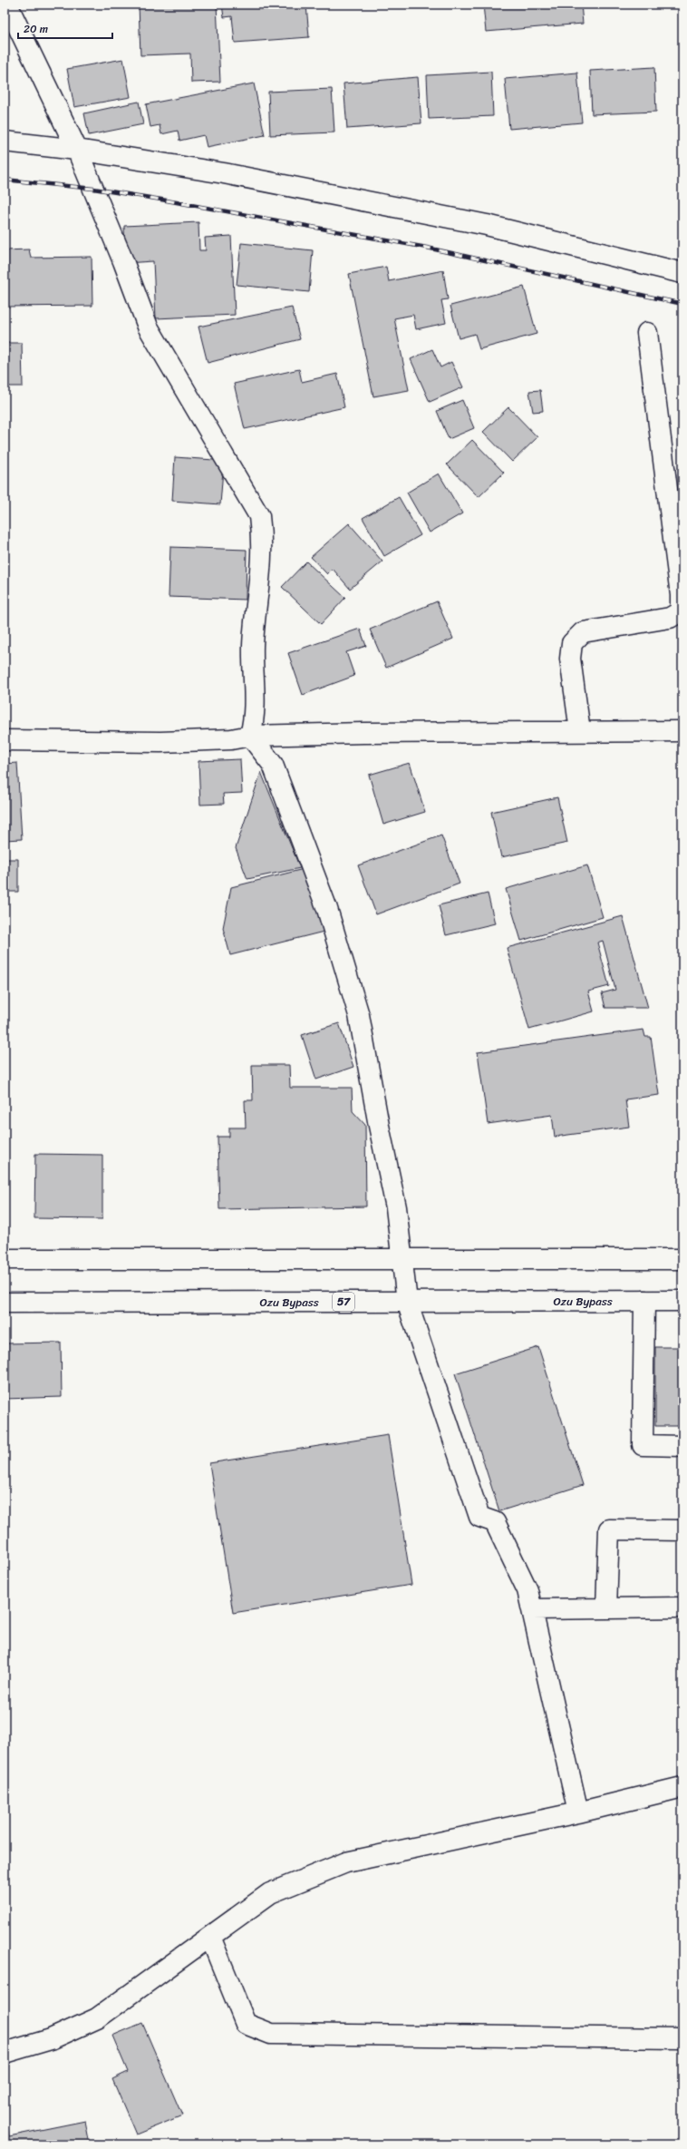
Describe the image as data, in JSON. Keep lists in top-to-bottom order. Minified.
{"streets":{"main road":["Ozu Bypass","57"]},"scale_bar":"20 m"}
